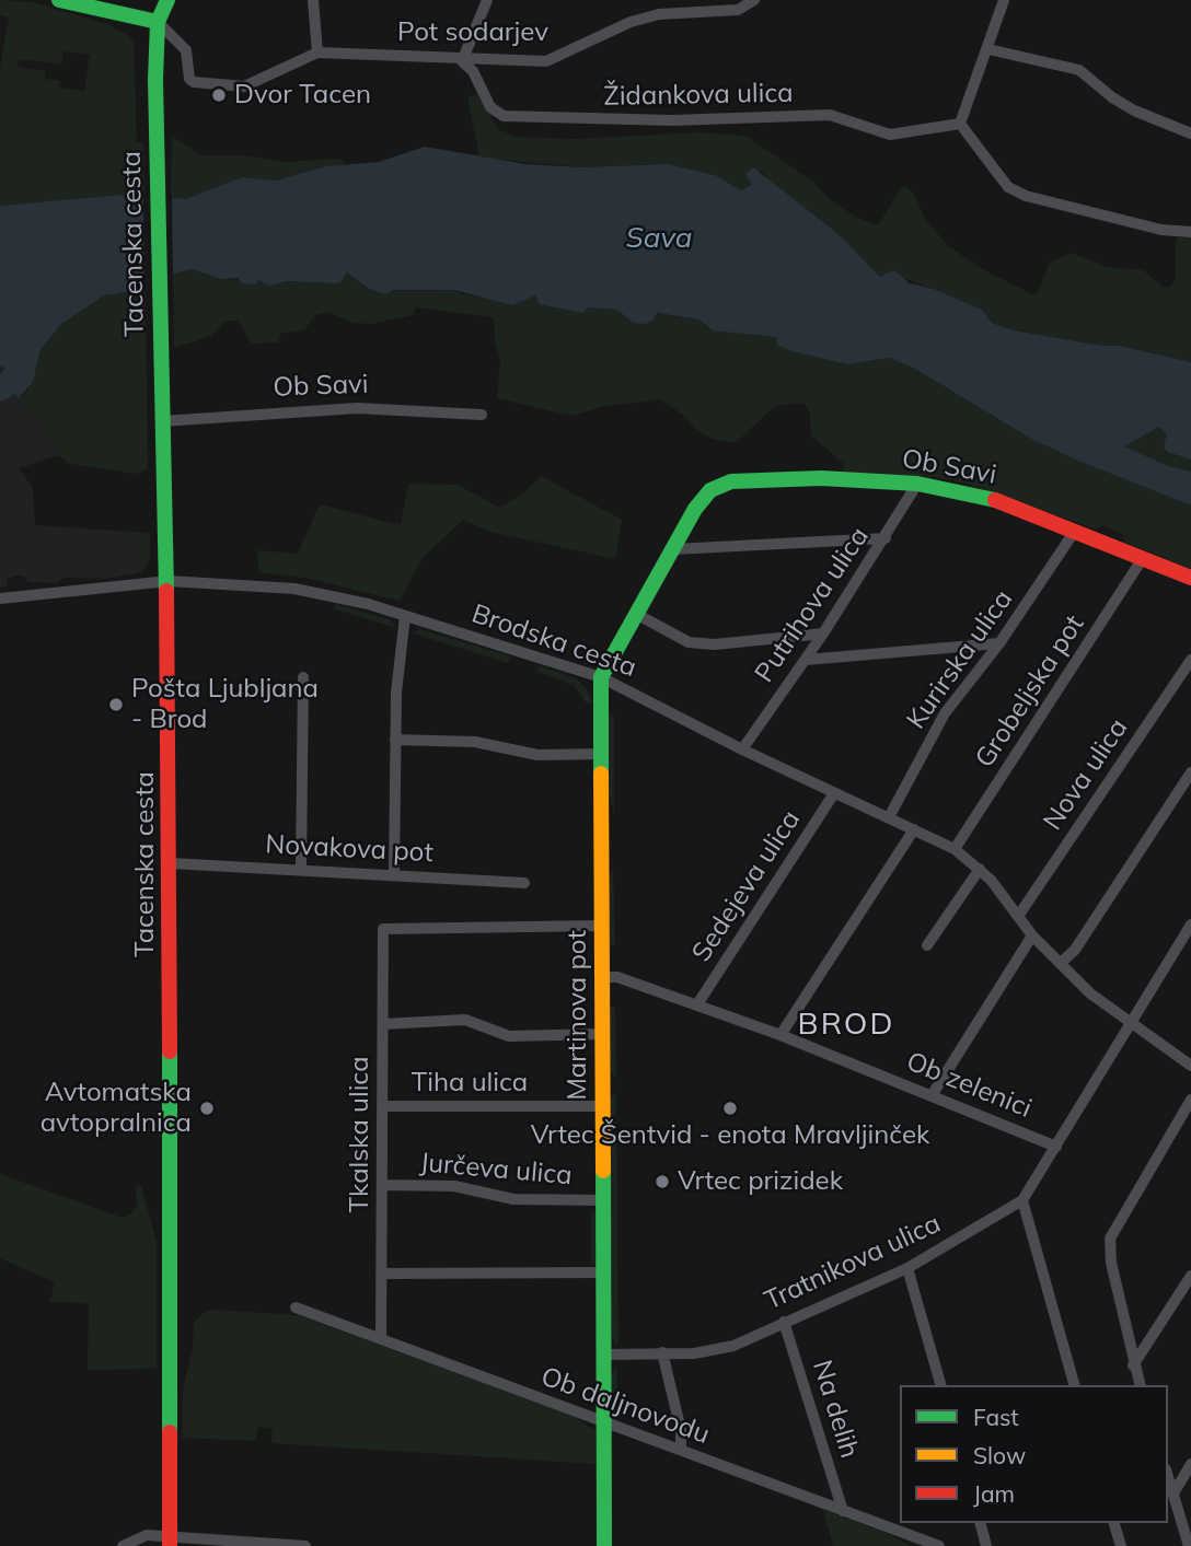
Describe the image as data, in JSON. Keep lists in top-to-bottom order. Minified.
{"streets":{"street":["Pot sodarjev","Židankova ulica","Tacenska cesta","Ob Savi","Putrihova ulica","Brodska cesta","Kurirska ulica","Grobeljska pot","Nova ulica","Novakova pot","Sedejeva ulica","Martinova pot","Tiha ulica","Ob zelenici","Tkalska ulica","Jurčeva ulica","Tratnikova ulica","Ob daljnovodu","Na delih"]},"crossings":[["Pot sodarjev","Židankova ulica"],["Pot sodarjev","Tacenska cesta"],["Tacenska cesta","Ob Savi"],["Tacenska cesta","Brodska cesta"],["Tacenska cesta","Novakova pot"],["Ob Savi","Putrihova ulica"],["Ob Savi","Kurirska ulica"],["Ob Savi","Grobeljska pot"],["Ob Savi","Martinova pot"],["Putrihova ulica","Brodska cesta"],["Brodska cesta","Kurirska ulica"],["Brodska cesta","Grobeljska pot"],["Brodska cesta","Nova ulica"],["Brodska cesta","Sedejeva ulica"],["Brodska cesta","Martinova pot"],["Brodska cesta","Tratnikova ulica"],["Sedejeva ulica","Ob zelenici"],["Martinova pot","Tiha ulica"],["Martinova pot","Ob zelenici"],["Martinova pot","Tkalska ulica"],["Martinova pot","Jurčeva ulica"],["Martinova pot","Tratnikova ulica"],["Martinova pot","Ob daljnovodu"],["Tiha ulica","Tkalska ulica"],["Ob zelenici","Tratnikova ulica"],["Tkalska ulica","Jurčeva ulica"],["Tkalska ulica","Ob daljnovodu"],["Tratnikova ulica","Na delih"],["Ob daljnovodu","Na delih"]],"districts":["BROD"],"water":["Sava"],"places":["Dvor Tacen","Pošta Ljubljana - Brod","Avtomatska avtopralnica","Vrtec Šentvid - enota Mravljinček","Vrtec prizidek"],"legend":["Fast","Slow","Jam"]}
